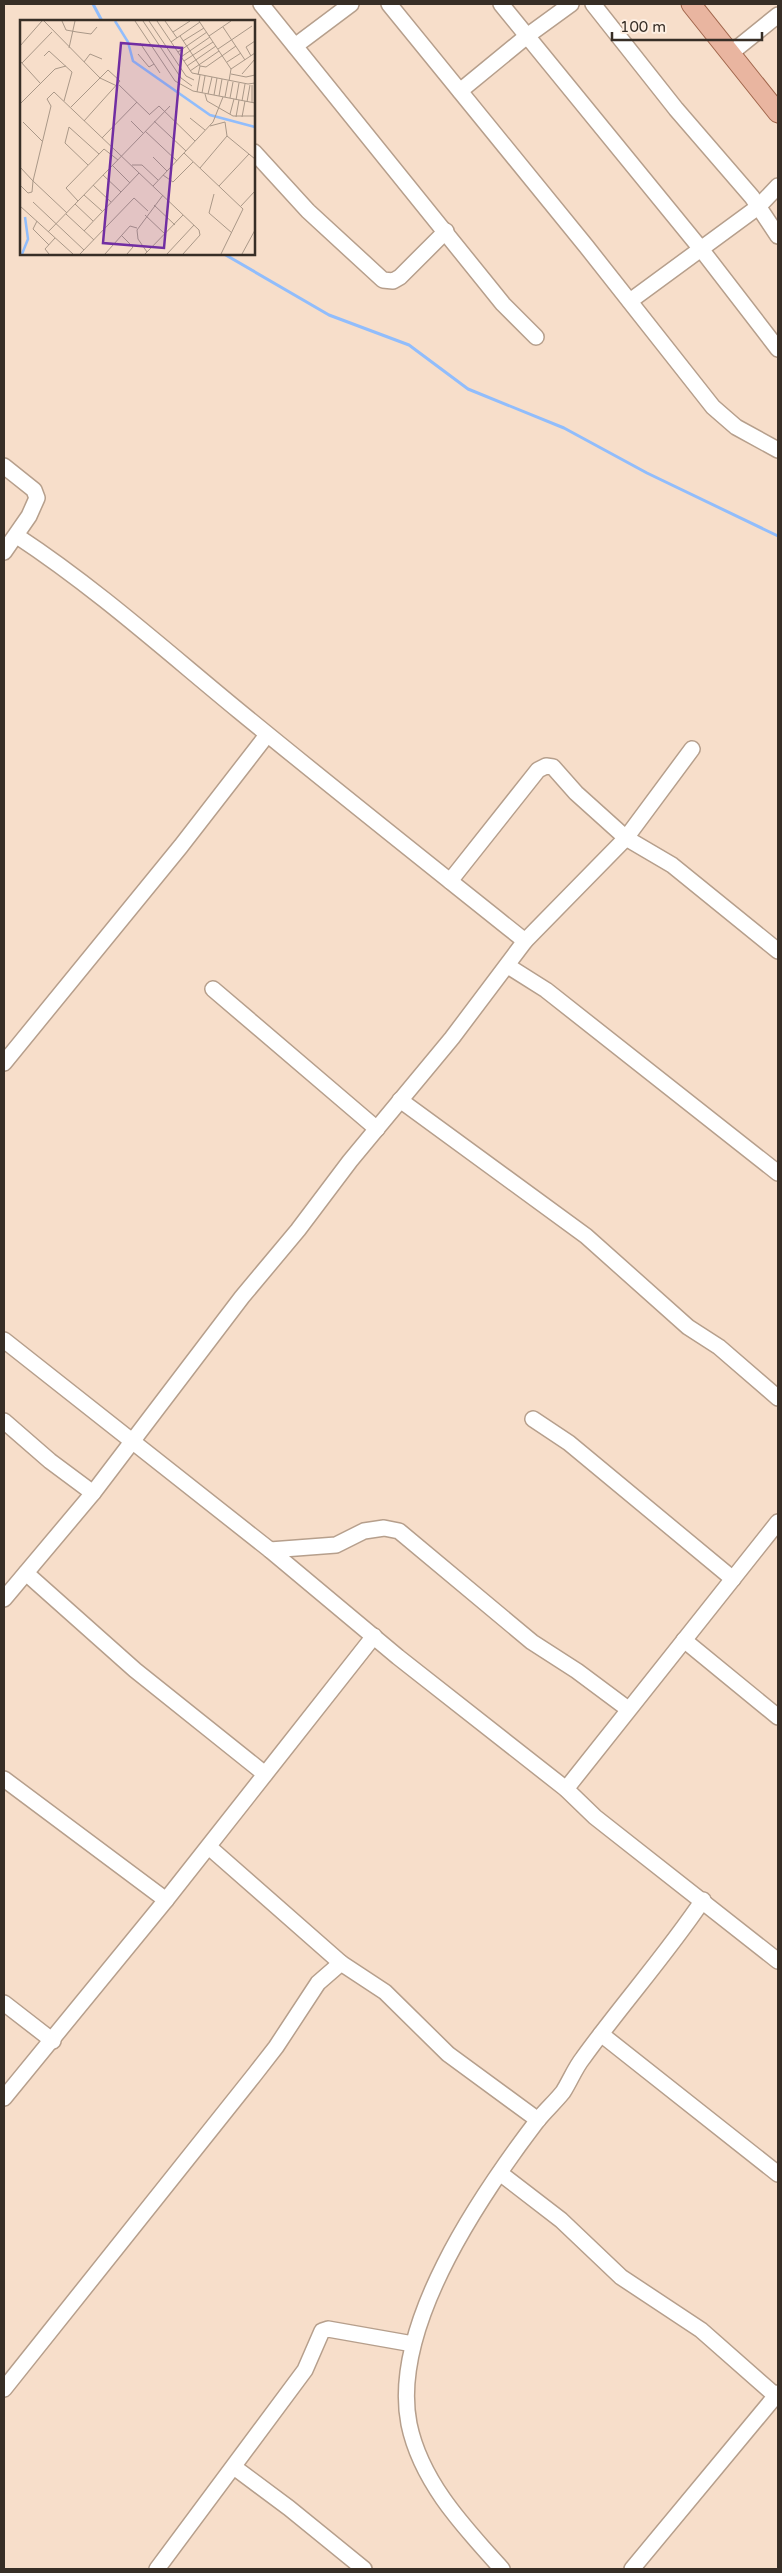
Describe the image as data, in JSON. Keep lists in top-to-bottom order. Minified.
{"scale_bar":"100 m"}
